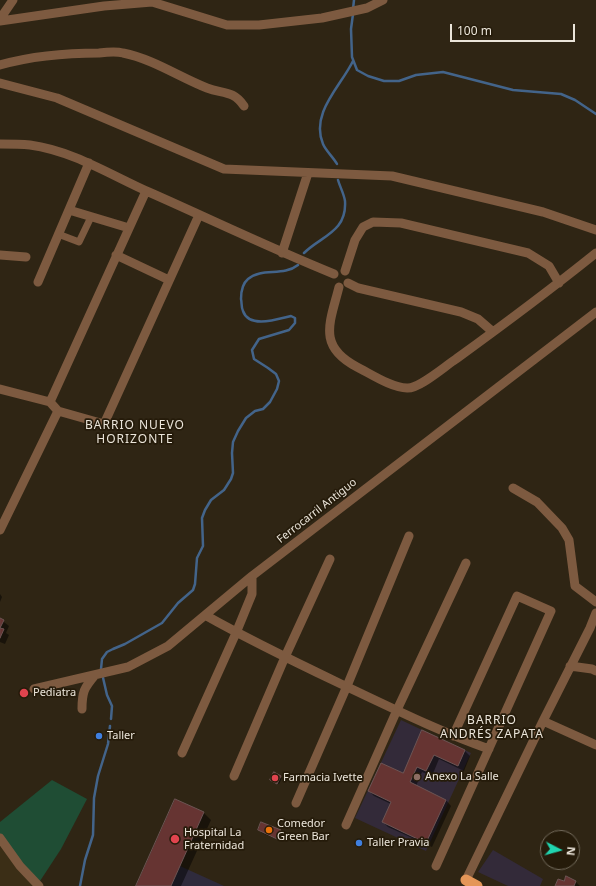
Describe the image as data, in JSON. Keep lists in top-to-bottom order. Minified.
{"streets":{"street":["Ferrocarril Antiguo"]},"districts":["BARRIO NUEVO HORIZONTE","BARRIO ANDRÉS ZAPATA"],"places":["Pediatra","Taller","Anexo La Salle","Farmacia Ivette","Comedor Green Bar","Hospital La Fraternidad","Taller Pravia"],"scale_bar":"100 m","north":"right"}
